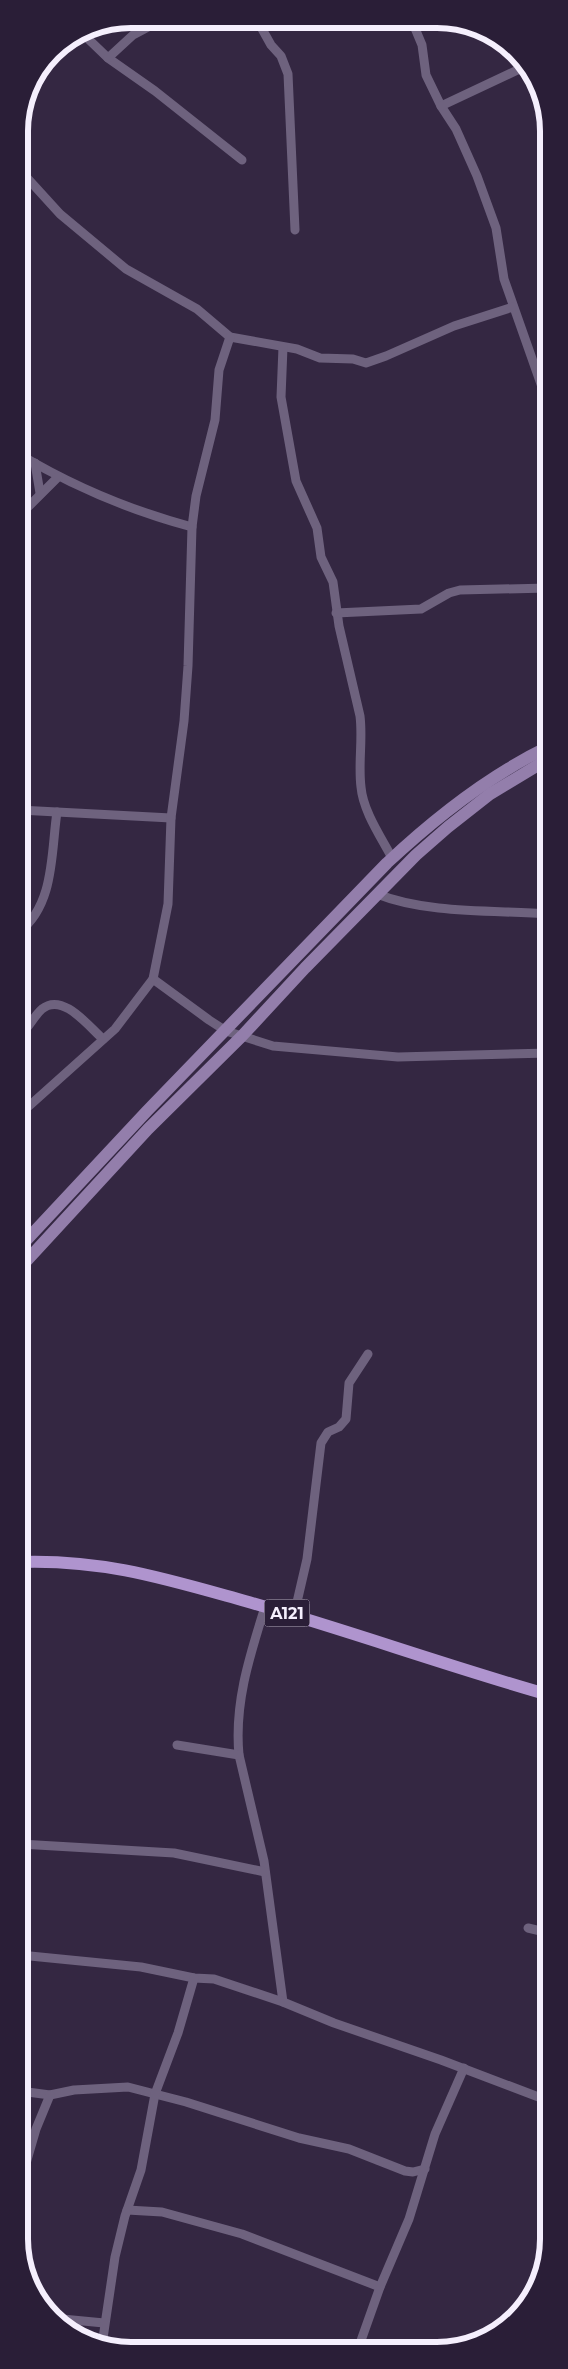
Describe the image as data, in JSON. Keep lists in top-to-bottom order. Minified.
{"streets":{"main road":["A121"]}}
